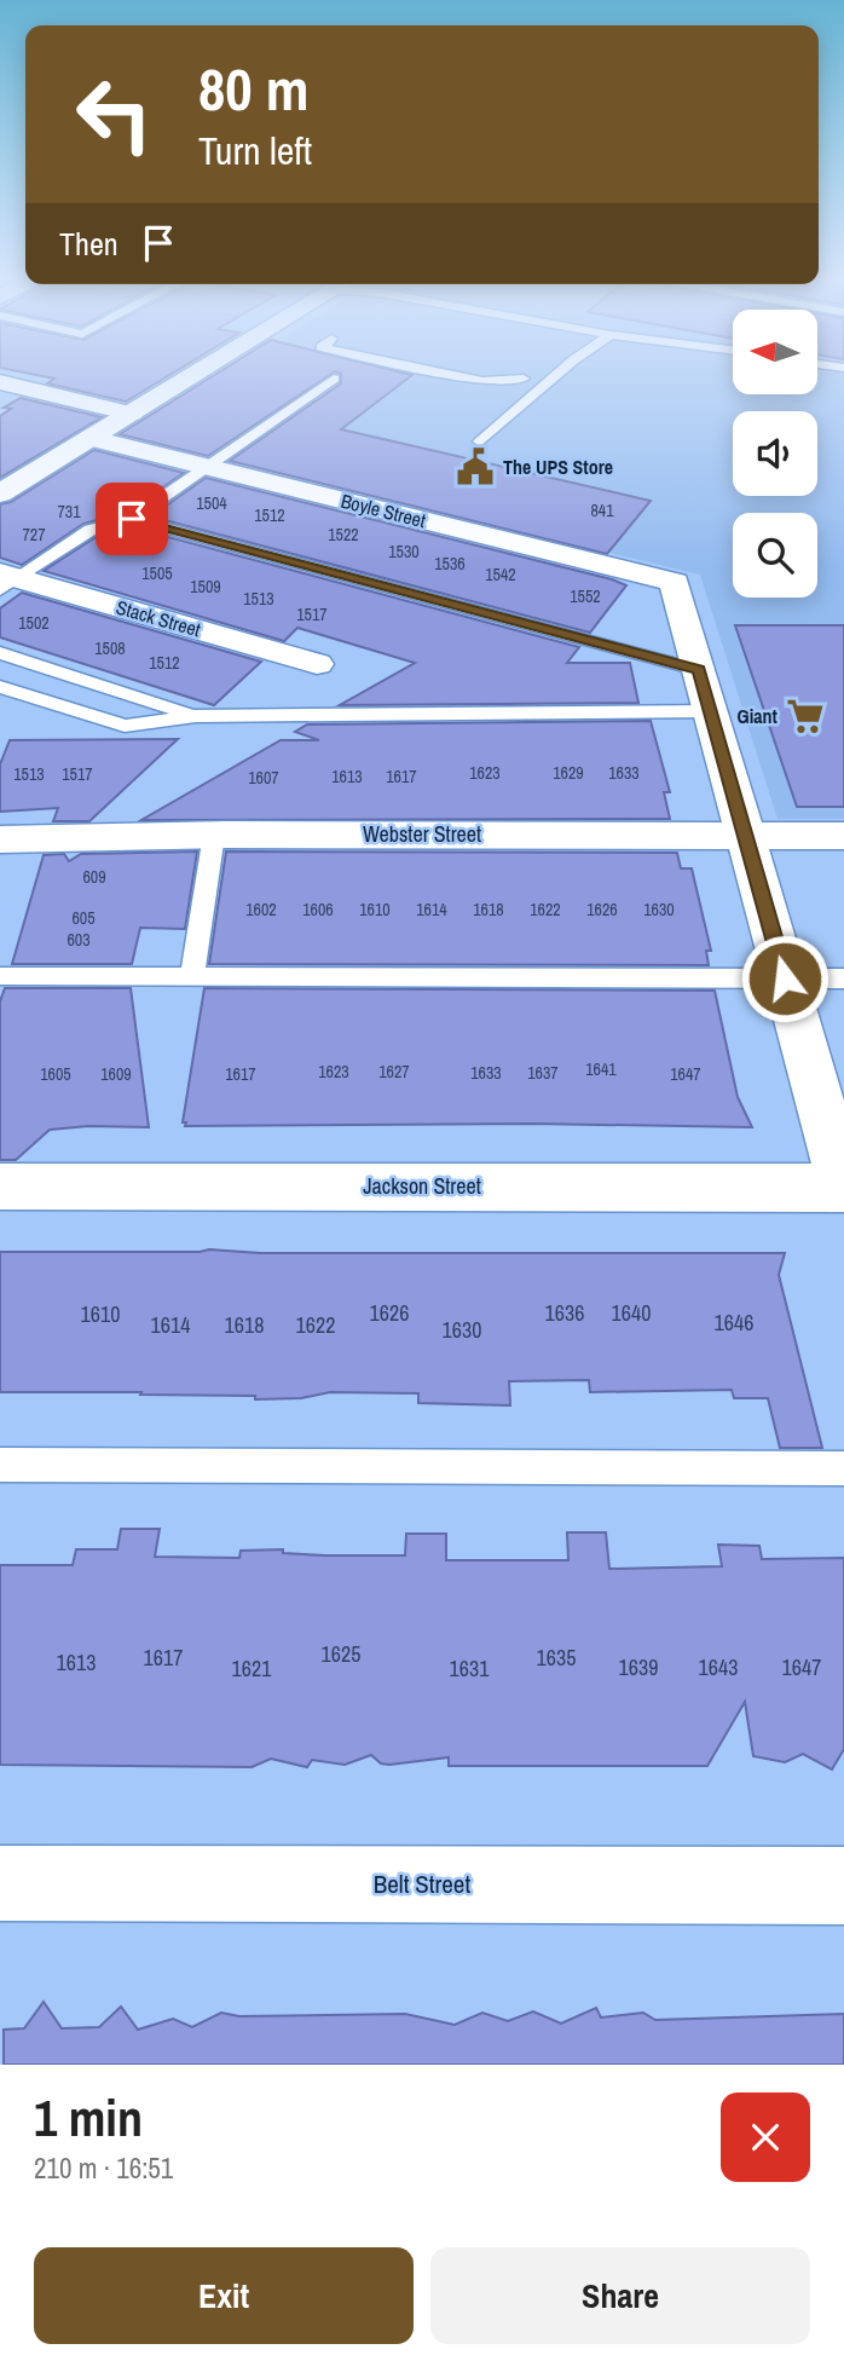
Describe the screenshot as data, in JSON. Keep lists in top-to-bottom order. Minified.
{"streets":{"street":["Boyle Street","Stack Street","Webster Street","Jackson Street","Belt Street"]},"places":{"public building":["The UPS Store"],"supermarket":["Giant"]},"house_numbers":["1504","841","731","1512","727","1522","1530","1536","1505","1542","1509","1552","1513","1517","1502","1508","1512","1623","1629","1633","1513","1517","1613","1617","1607","609","1602","1606","1610","1614","1618","1622","1626","1630","605","603","1641","1623","1627","1633","1637","1605","1609","1617","1647","1626","1636","1640","1610","1646","1614","1618","1622","1630","1625","1617","1635","1613","1639","1643","1647","1621","1631"],"north":"left","page":{"turn":["80 m","Turn left"],"then":"Then","heading":["1 min","210 m · 16:51"],"buttons":["Exit","Share"]}}
